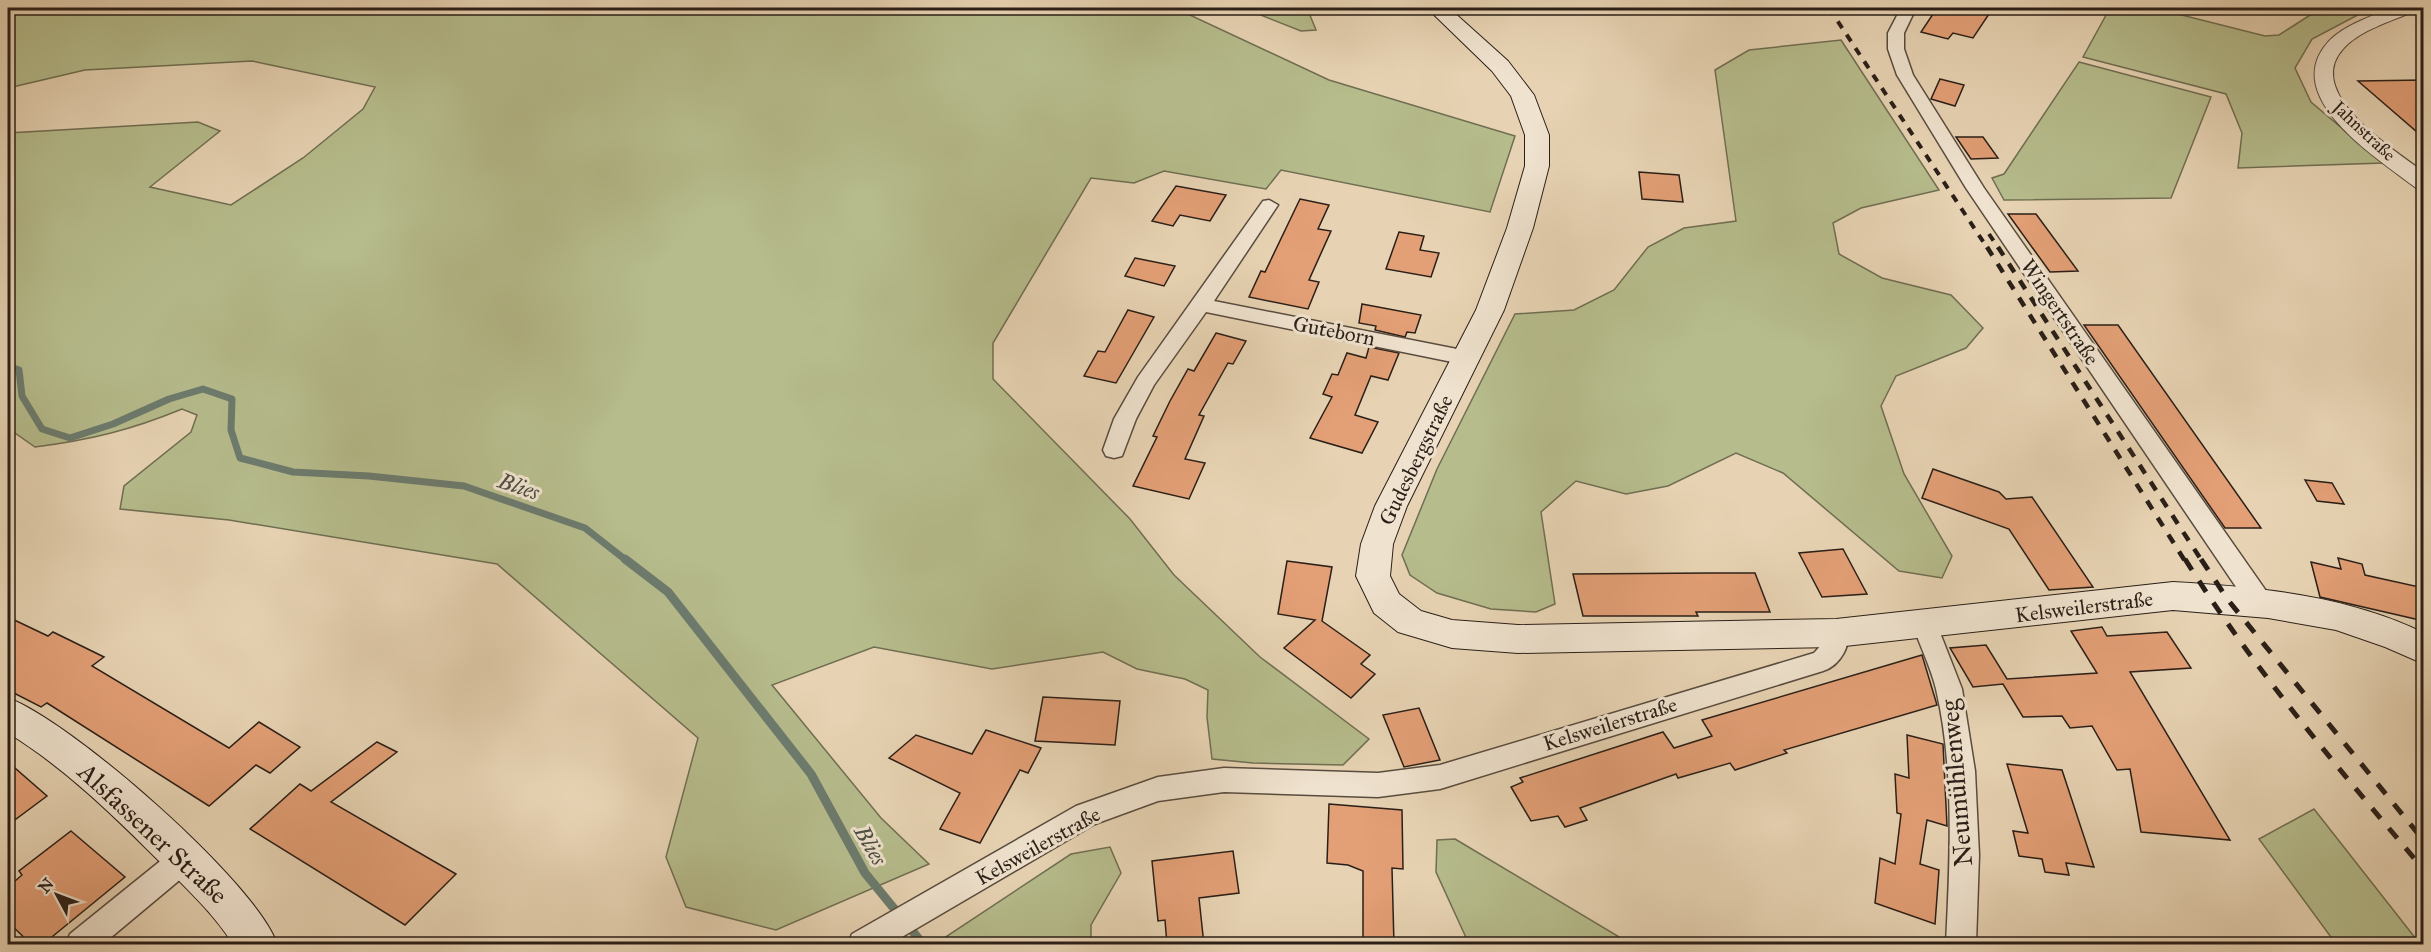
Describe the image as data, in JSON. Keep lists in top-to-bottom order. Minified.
{"streets":{"main road":["Gudesbergstraße","Kelsweilerstraße","Alsfassener Straße"],"street":["Jahnstraße","Wingertstraße","Guteborn","Neumühlenweg"]},"crossings":[["Wingertstraße","Kelsweilerstraße"],["Guteborn","Gudesbergstraße"],["Gudesbergstraße","Kelsweilerstraße"],["Kelsweilerstraße","Neumühlenweg"]],"water":["Blies"],"north":"top left"}
